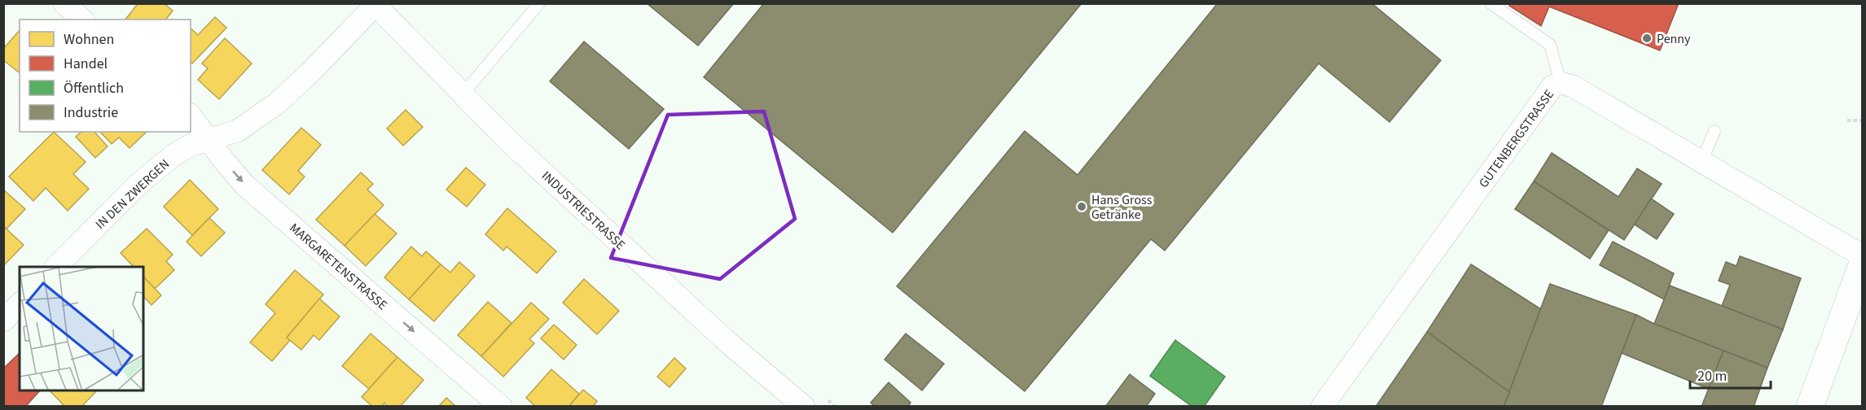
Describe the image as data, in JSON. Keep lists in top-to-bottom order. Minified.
{"streets":{"street":["GUTENBERGSTRASSE","IN DEN ZWERGEN","INDUSTRIESTRASSE","MARGARETENSTRASSE"]},"crossings":[["IN DEN ZWERGEN","INDUSTRIESTRASSE"],["IN DEN ZWERGEN","MARGARETENSTRASSE"]],"one_way":["MARGARETENSTRASSE"],"places":["Penny","Hans Gross Getränke"],"legend":["Wohnen","Handel","Öffentlich","Industrie"],"scale_bar":"20 m"}
